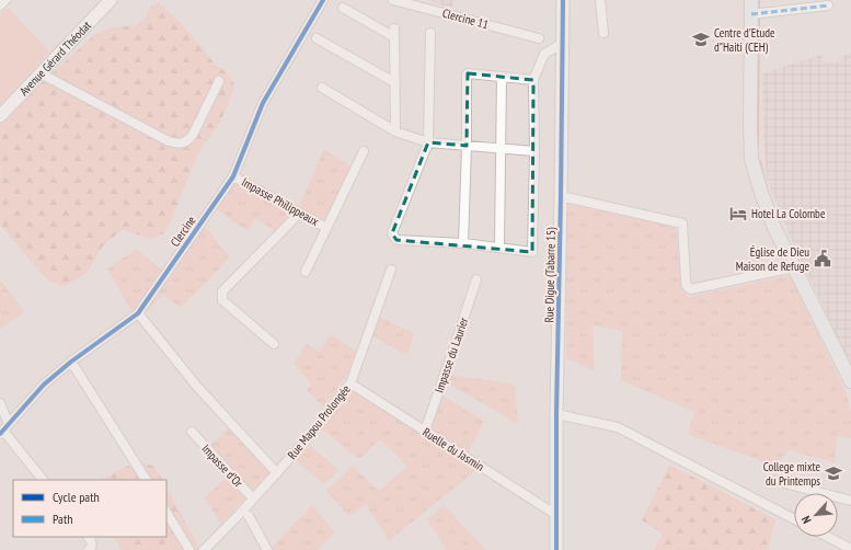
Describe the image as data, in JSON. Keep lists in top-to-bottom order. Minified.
{"streets":{"street":["Clercine 11","Avenue Gérard Théodat","Impasse Philippeaux","Clercine","Rue Digue (Tabarre 15)","Impasse du Laurier","Rue Mapou Prolongée","Ruelle du Jasmin","Impasse d'Or"]},"crossings":[["Impasse Philippeaux","Clercine"],["Rue Digue (Tabarre 15)","Ruelle du Jasmin"],["Impasse du Laurier","Ruelle du Jasmin"],["Rue Mapou Prolongée","Ruelle du Jasmin"],["Rue Mapou Prolongée","Impasse d'Or"]],"places":{"school or university":["Centre d'Etude d\"Haiti (CEH)","College mixte du Printemps"],"hotel":["Hotel La Colombe"],"public building":["Église de Dieu Maison de Refuge"]},"legend":["Cycle path","Path"],"north":"bottom left"}
